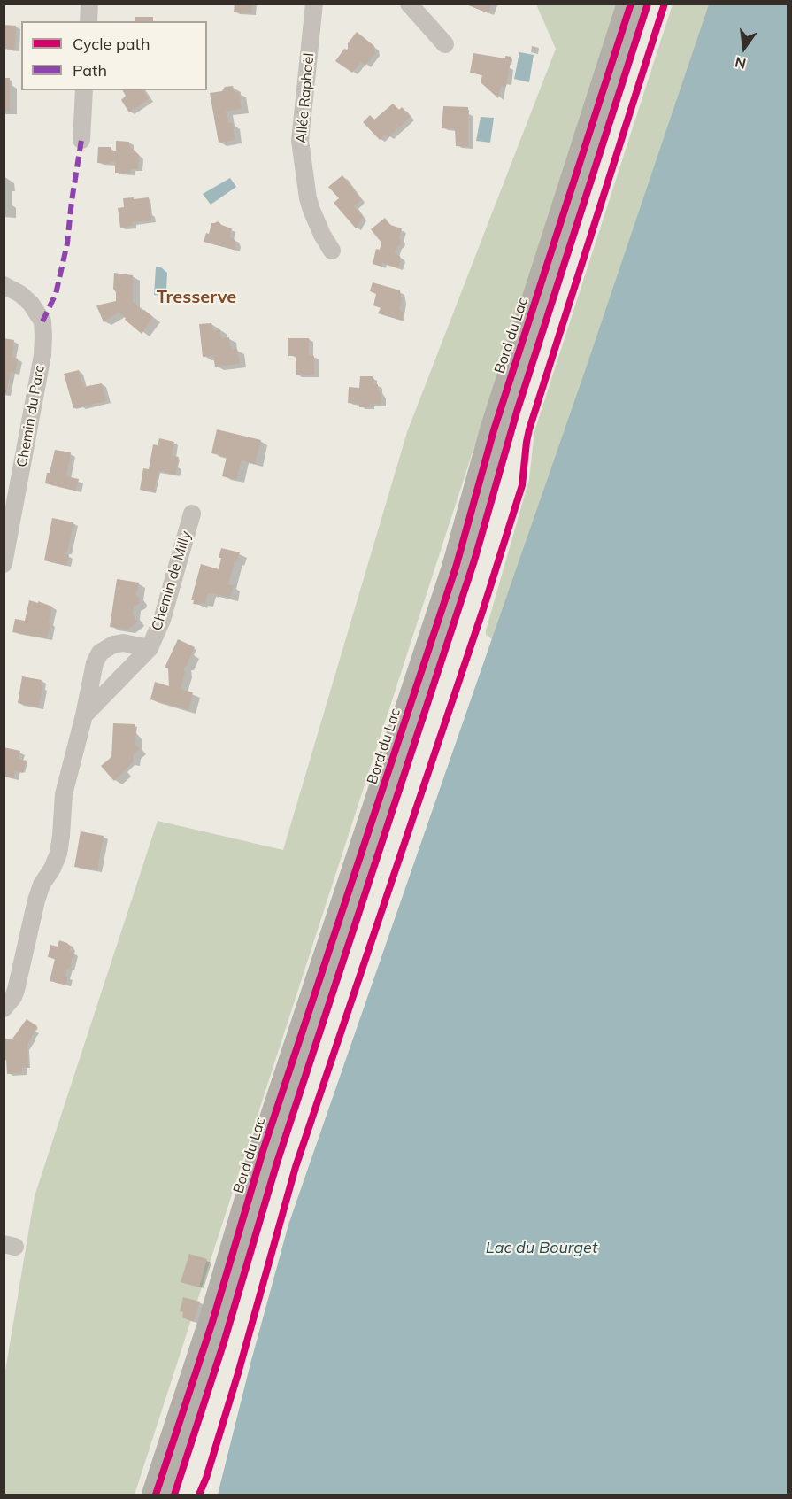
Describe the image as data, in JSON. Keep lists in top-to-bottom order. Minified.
{"streets":{"main road":["Bord du Lac"],"street":["Allée Raphaël","Chemin du Parc","Chemin de Milly"]},"districts":["Tresserve"],"water":["Lac du Bourget"],"legend":["Cycle path","Path"],"north":"bottom"}
